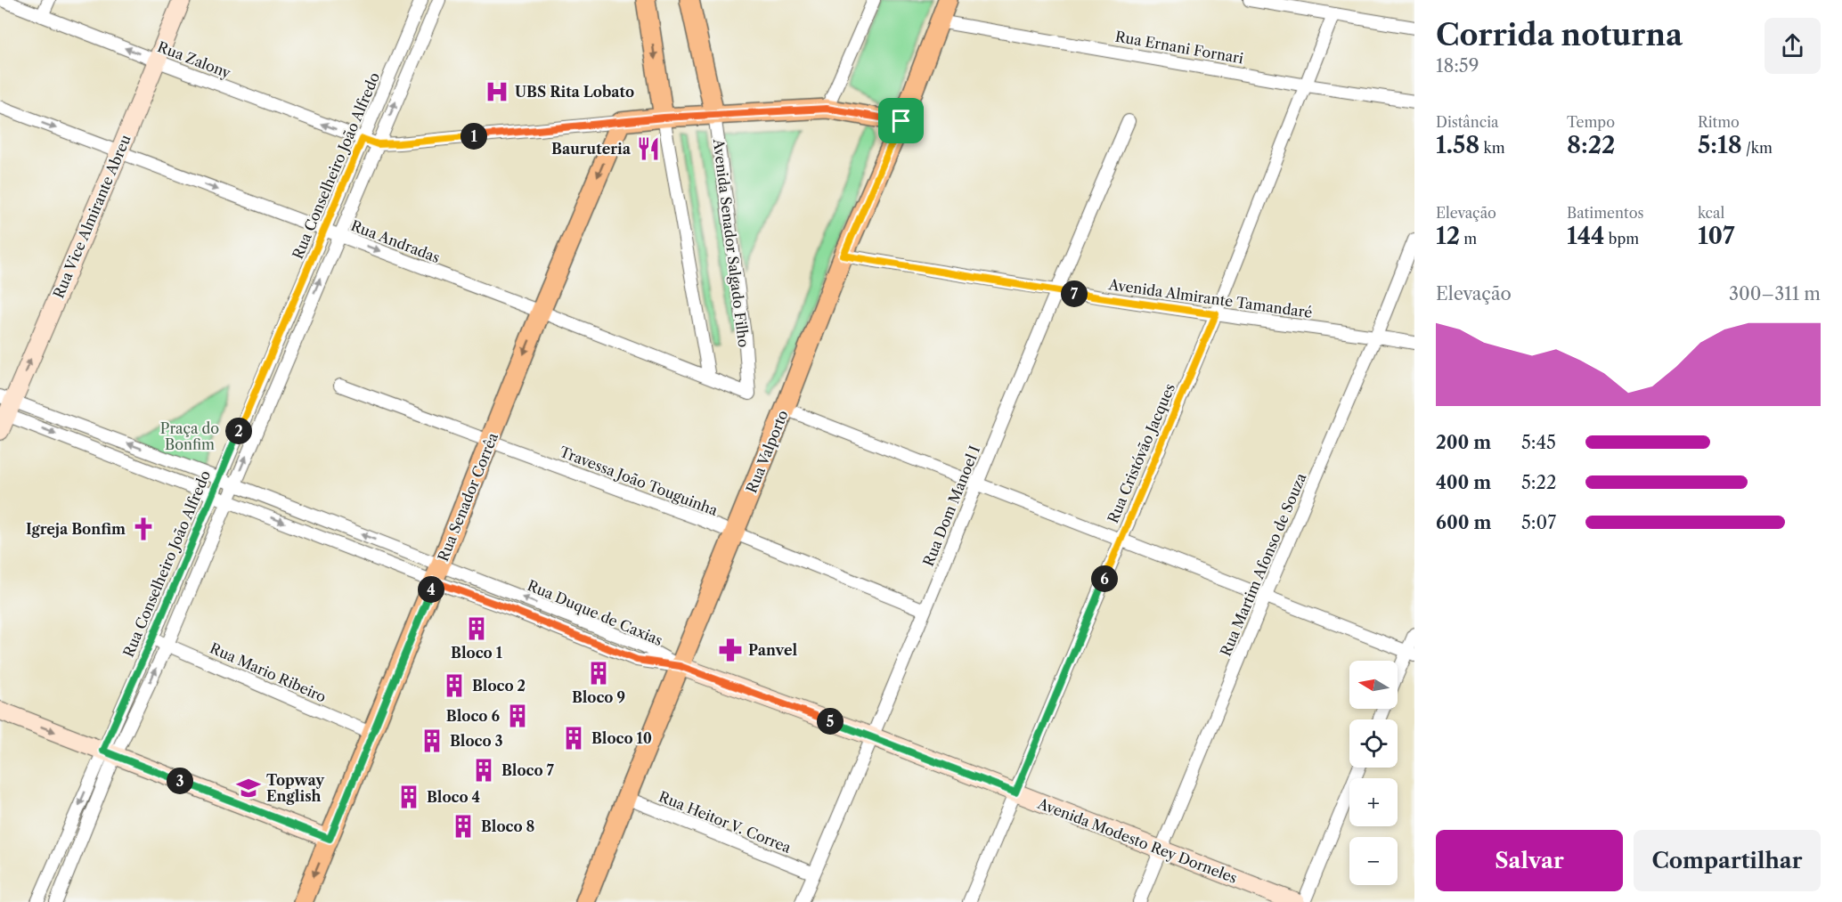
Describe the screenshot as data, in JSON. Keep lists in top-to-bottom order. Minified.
{"streets":{"main road":["Avenida Senador Salgado Filho","Rua Valporto","Rua Senador Corrêa"],"street":["Rua Ernani Fornari","Rua Zalony","Rua Conselheiro João Alfredo","Rua Vice Almirante Abreu","Rua Andradas","Avenida Almirante Tamandaré","Rua Cristóvão Jacques","Travessa João Touguinha","Rua Dom Manoel I","Rua Martim Afonso de Souza","Rua Duque de Caxias","Rua Mario Ribeiro","Rua Heitor V. Correa","Avenida Modesto Rey Dorneles"]},"crossings":[["Rua Ernani Fornari","Rua Valporto"],["Rua Ernani Fornari","Rua Cristóvão Jacques"],["Rua Zalony","Rua Conselheiro João Alfredo"],["Rua Zalony","Rua Vice Almirante Abreu"],["Rua Conselheiro João Alfredo","Rua Andradas"],["Rua Conselheiro João Alfredo","Rua Duque de Caxias"],["Rua Conselheiro João Alfredo","Rua Mario Ribeiro"],["Rua Vice Almirante Abreu","Rua Andradas"],["Rua Vice Almirante Abreu","Rua Duque de Caxias"],["Rua Andradas","Avenida Senador Salgado Filho"],["Rua Andradas","Rua Senador Corrêa"],["Avenida Almirante Tamandaré","Rua Valporto"],["Avenida Almirante Tamandaré","Rua Cristóvão Jacques"],["Avenida Almirante Tamandaré","Rua Dom Manoel I"],["Avenida Almirante Tamandaré","Rua Martim Afonso de Souza"],["Rua Valporto","Travessa João Touguinha"],["Rua Valporto","Rua Duque de Caxias"],["Rua Valporto","Rua Heitor V. Correa"],["Rua Valporto","Avenida Modesto Rey Dorneles"],["Rua Cristóvão Jacques","Avenida Modesto Rey Dorneles"],["Travessa João Touguinha","Rua Senador Corrêa"],["Travessa João Touguinha","Rua Dom Manoel I"],["Rua Senador Corrêa","Rua Duque de Caxias"],["Rua Senador Corrêa","Rua Mario Ribeiro"],["Rua Dom Manoel I","Rua Heitor V. Correa"],["Rua Dom Manoel I","Avenida Modesto Rey Dorneles"],["Rua Martim Afonso de Souza","Avenida Modesto Rey Dorneles"],["Rua Duque de Caxias","Avenida Modesto Rey Dorneles"]],"one_way":["Rua Zalony","Rua Vice Almirante Abreu","Rua Andradas","Rua Senador Corrêa"],"parks":["Praça do Bonfim"],"places":{"hospital":["UBS Rita Lobato"],"restaurant":["Bauruteria"],"church":["Igreja Bonfim"],"building":["Bloco 1","Bloco 9","Bloco 2","Bloco 6","Bloco 10","Bloco 3","Bloco 7","Bloco 4","Bloco 8"],"pharmacy":["Panvel"],"school or university":["Topway English"]},"north":"left","page":{"heading":["Corrida noturna","18:59"],"stats":[["Distância","1.58 km"],["Tempo","8:22"],["Ritmo","5:18 /km"],["Elevação","12 m"],["Batimentos","144 bpm"],["kcal","107"]],"pins":["1","7","2","6","4","5","3"],"chart":["Elevação","300–311 m"],"list":[{"name":"200 m","note":"5:45"},{"name":"400 m","note":"5:22"},{"name":"600 m","note":"5:07"}],"map_buttons":["+","−"],"buttons":["Salvar","Compartilhar"]}}
